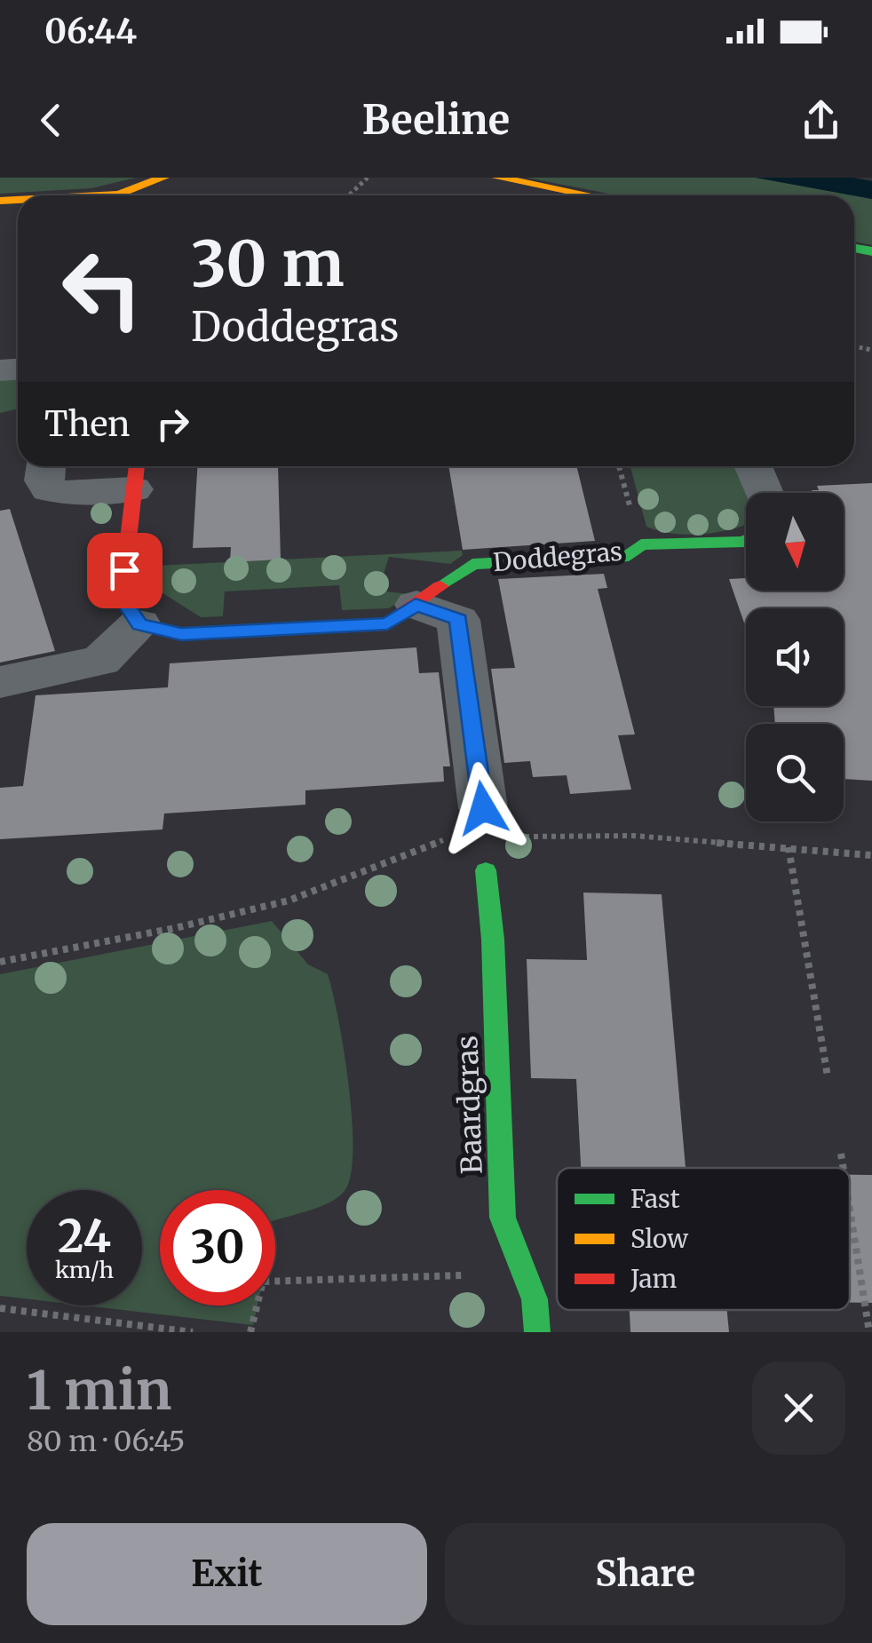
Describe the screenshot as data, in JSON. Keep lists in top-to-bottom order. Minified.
{"streets":{"street":["Doddegras","Baardgras"]},"legend":["Fast","Slow","Jam"],"north":"bottom","page":{"status":"06:44","header":"Beeline","turn":["30 m","Doddegras"],"then":"Then","speed":"24 km/h","limit":"30","heading":["1 min","80 m · 06:45"],"buttons":["Exit","Share"]}}
